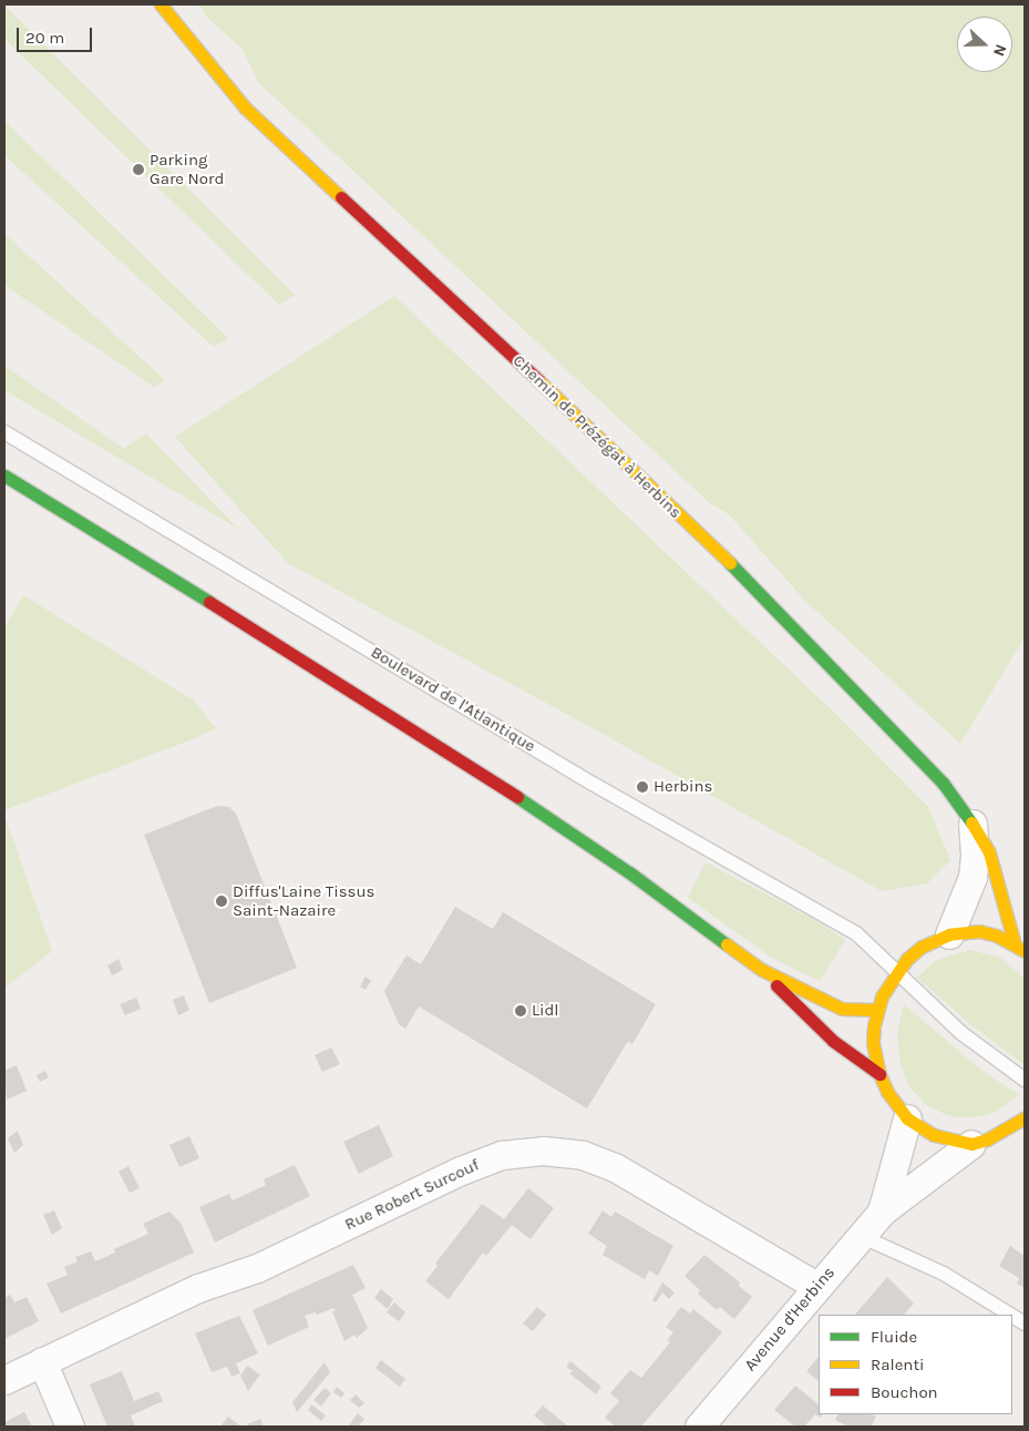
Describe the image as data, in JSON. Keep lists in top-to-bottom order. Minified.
{"streets":{"main road":["Chemin de Prézégat à Herbins"],"street":["Rue Robert Surcouf","Avenue d'Herbins"],"lane":["Boulevard de l'Atlantique"]},"crossings":[["Rue Robert Surcouf","Avenue d'Herbins"]],"places":["Parking Gare Nord","Herbins","Diffus'Laine Tissus Saint-Nazaire","Lidl"],"legend":["Fluide","Ralenti","Bouchon"],"scale_bar":"20 m","north":"right"}
